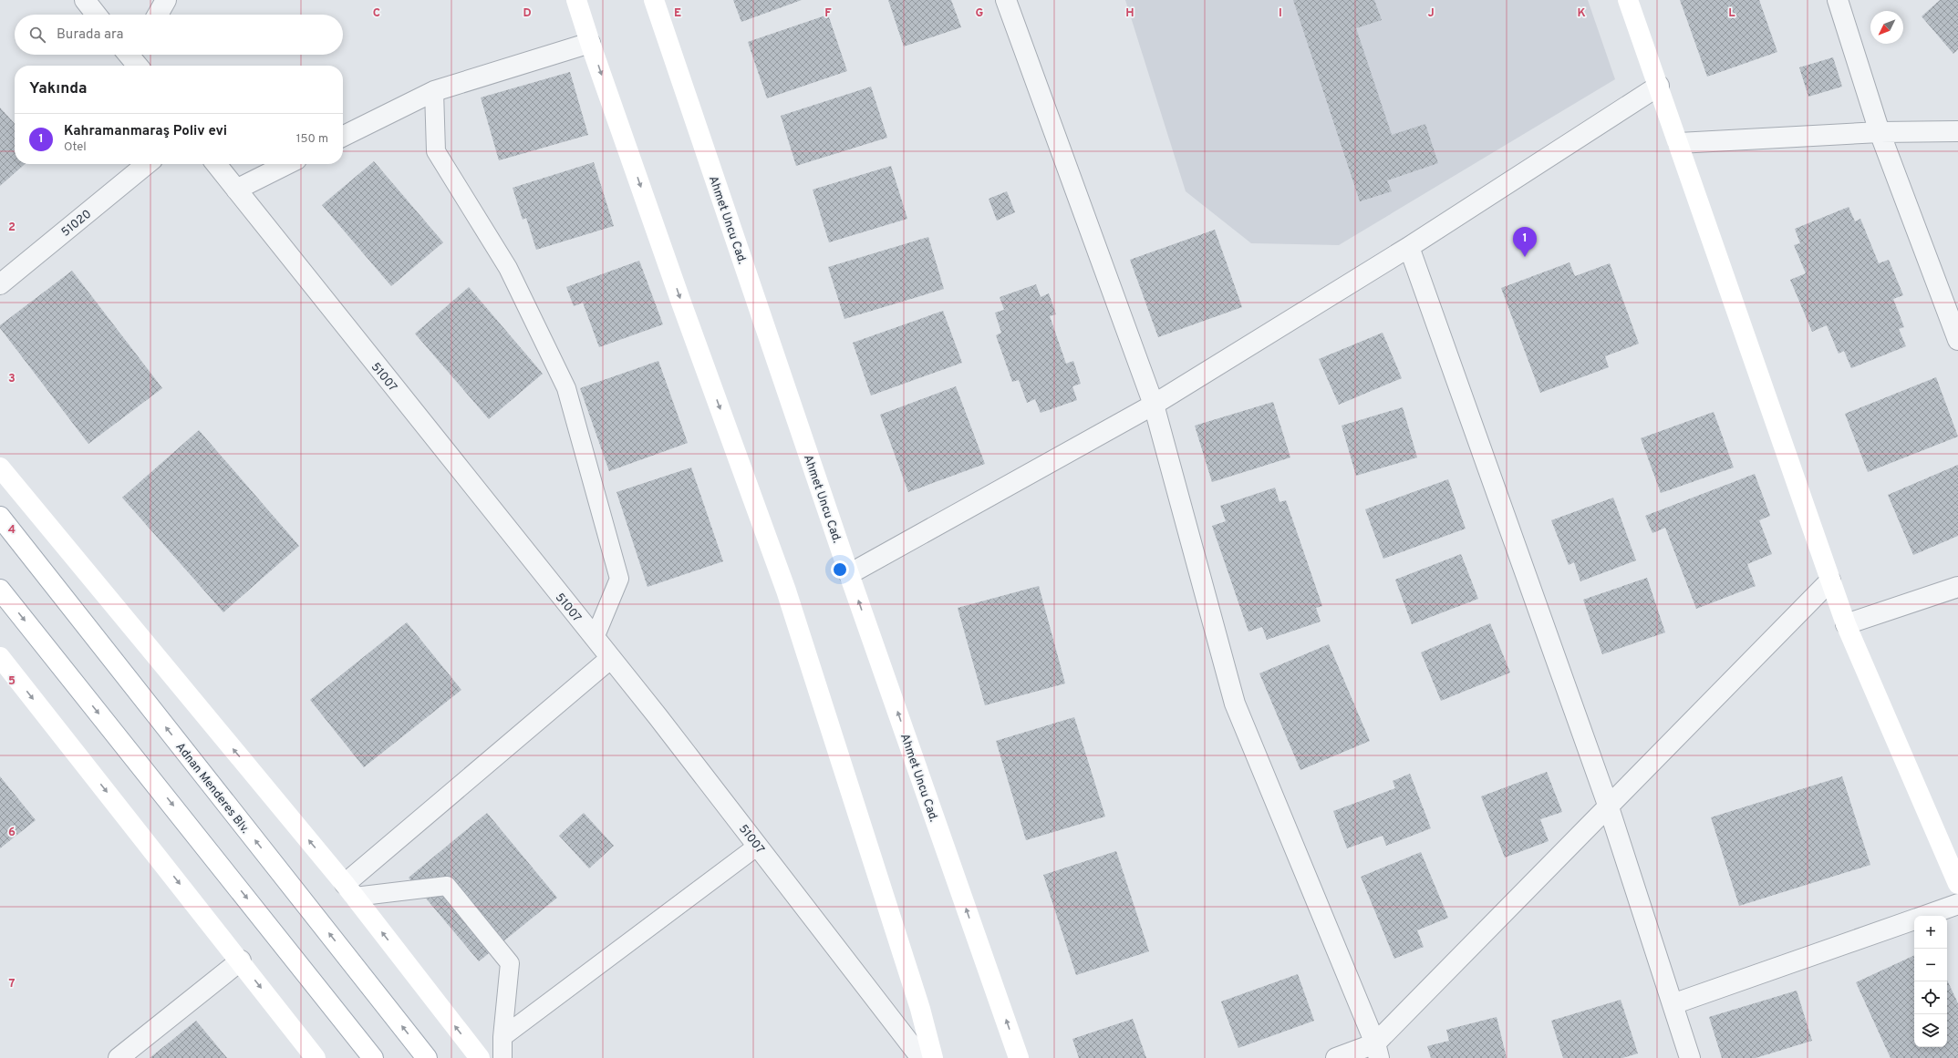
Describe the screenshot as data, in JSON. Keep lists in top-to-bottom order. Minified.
{"streets":{"main road":["Ahmet Uncu Cad.","Adnan Menderes Blv."],"street":["51020","51007"]},"north":"bottom left","page":{"search":"Burada ara","heading":"Yakında","list":[{"mark":"1","name":"Kahramanmaraş Poliv evi","note":"Otel","value":"150 m"}],"pins":"1","map_buttons":["+","−"]},"grid":{"columns":["C","D","E","F","G","H","I","J","K","L"],"rows":["2","3","4","5","6","7"]}}
